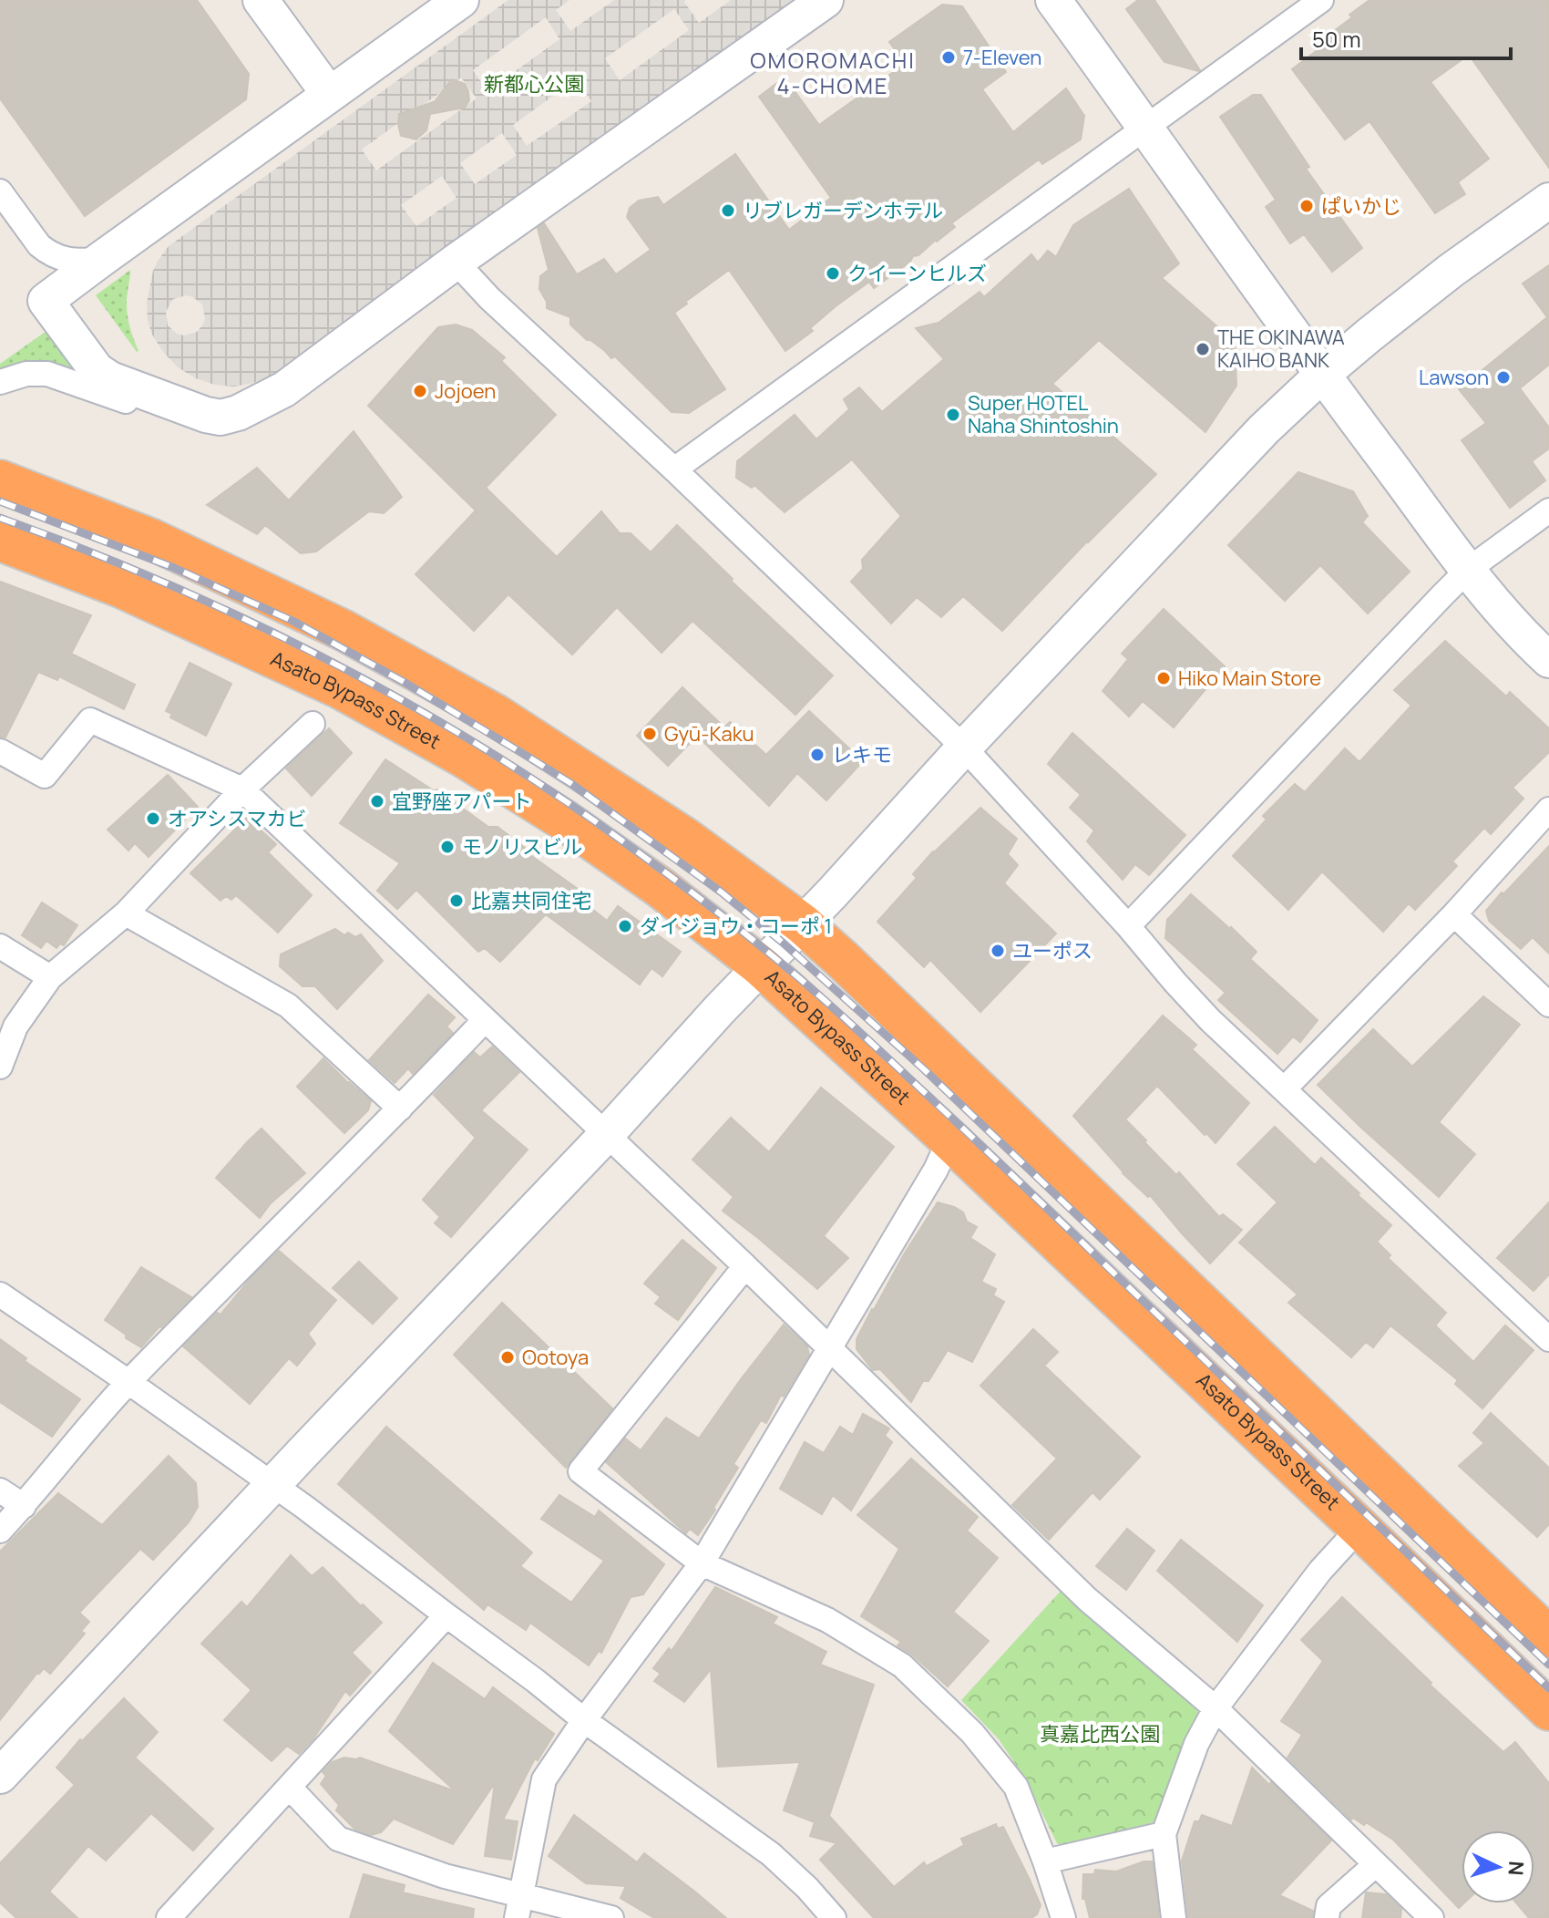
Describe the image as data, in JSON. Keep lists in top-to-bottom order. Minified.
{"streets":{"highway":["Asato Bypass Street"]},"districts":["OMOROMACHI 4-CHOME"],"parks":["新都心公園","真嘉比西公園"],"places":["7-Eleven","ぱいかじ","リブレガーデンホテル","クイーンヒルズ","THE OKINAWA KAIHO BANK","Lawson","Jojoen","Super HOTEL Naha Shintoshin","Hiko Main Store","Gyū-Kaku","レキモ","宜野座アパート","オアシスマカビ","モノリスビル","比嘉共同住宅","ダイジョウ・コーポ 1","ユーポス","Ootoya"],"scale_bar":"50 m","north":"right"}
